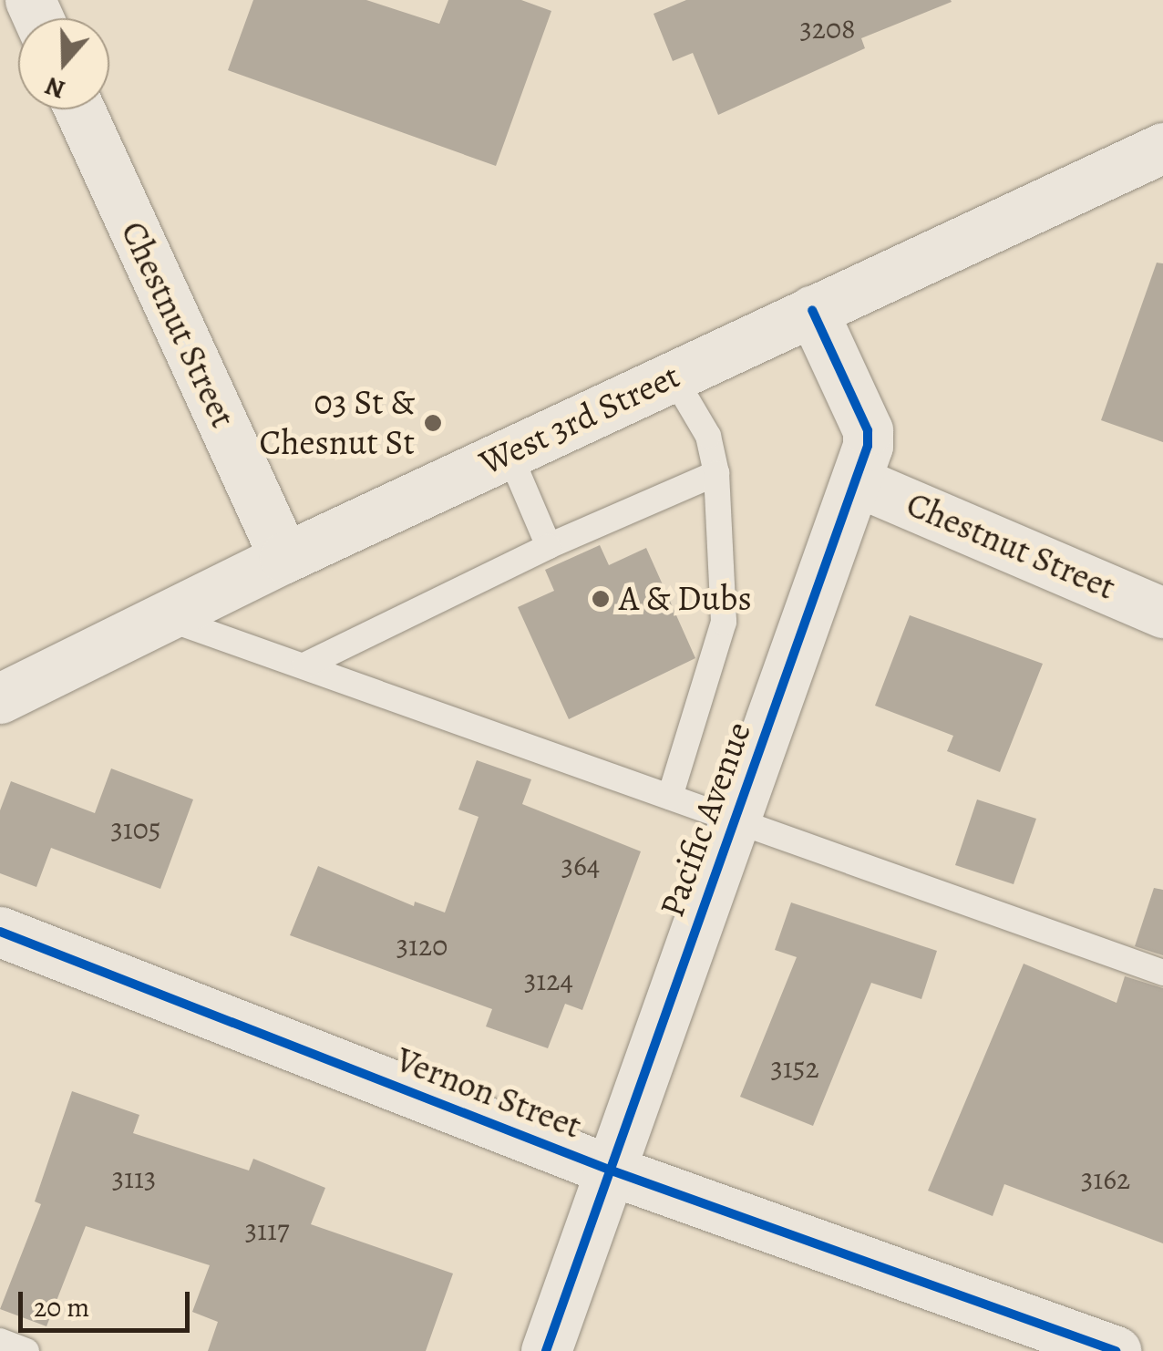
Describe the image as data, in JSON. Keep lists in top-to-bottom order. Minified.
{"streets":{"street":["Chestnut Street","West 3rd Street","Pacific Avenue","Vernon Street"]},"crossings":[["Chestnut Street","West 3rd Street"],["Chestnut Street","Pacific Avenue"],["West 3rd Street","Pacific Avenue"],["Pacific Avenue","Vernon Street"]],"places":["03 St & Chesnut St","A & Dubs"],"house_numbers":["3208","3105","364","3120","3124","3152","3113","3162","3117"],"scale_bar":"20 m","north":"bottom"}
